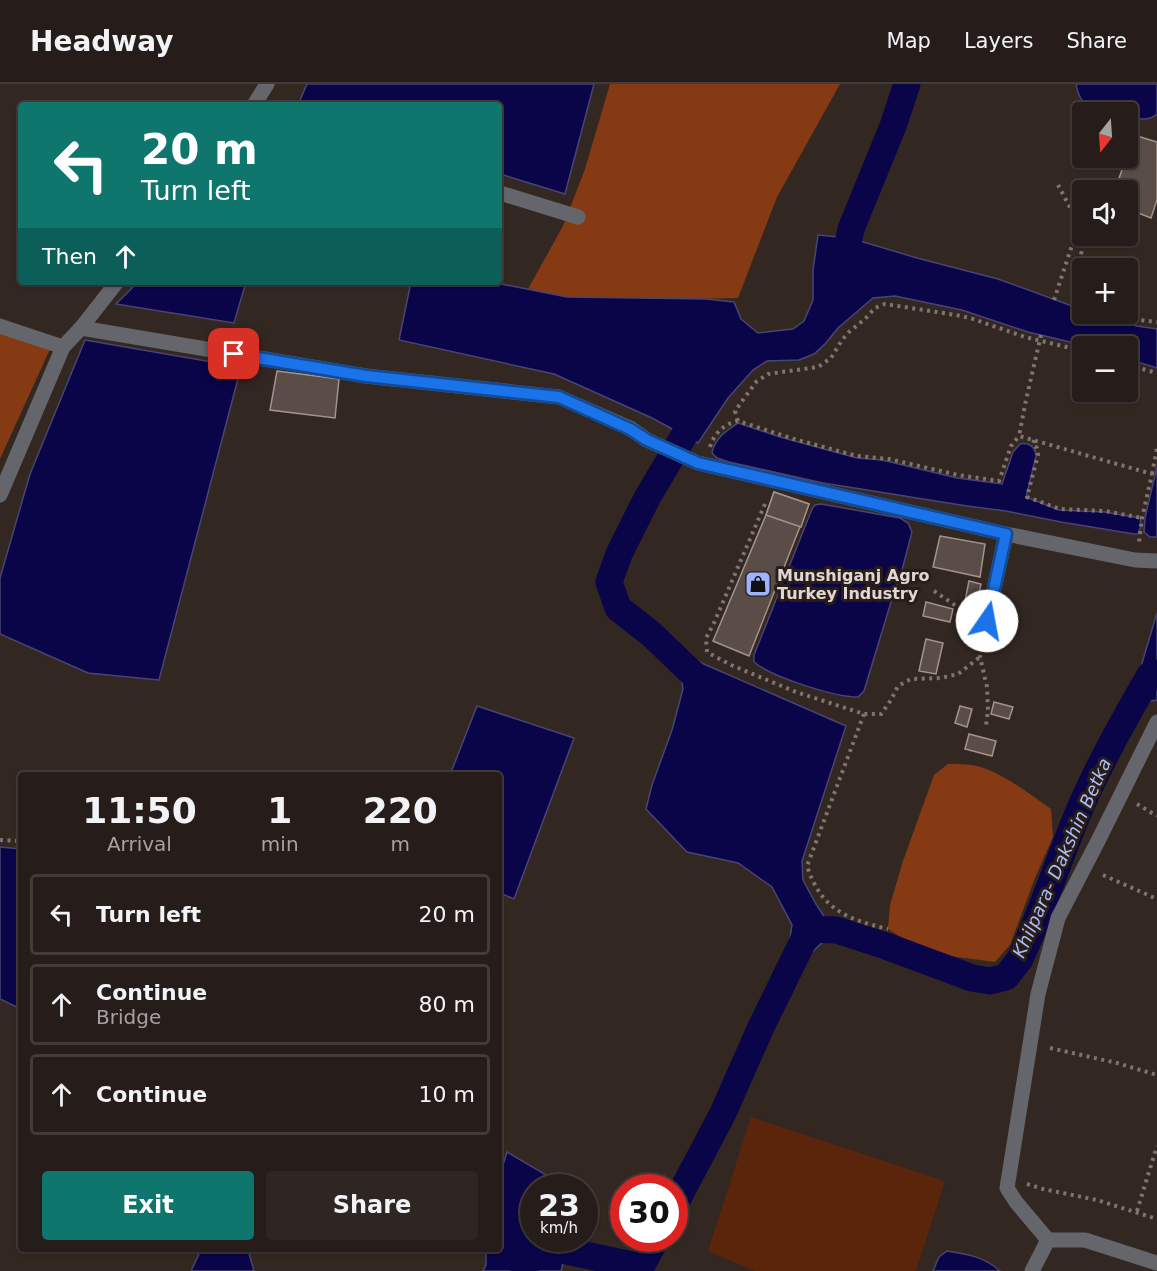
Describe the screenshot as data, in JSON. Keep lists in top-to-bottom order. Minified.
{"water":["Khilpara- Dakshin Betka"],"places":{"shop":["Munshiganj Agro Turkey Industry"]},"north":"bottom","page":{"header":"Headway","nav":["Map","Layers","Share"],"map_buttons":["+","−"],"turn":["20 m","Turn left"],"then":"Then","eta":["11:50","Arrival","1","min","220","m"],"list":[{"name":"Turn left","value":"20 m"},{"name":"Continue","note":"Bridge","value":"80 m"},{"name":"Continue","value":"10 m"}],"buttons":["Exit","Share"],"speed":"23 km/h","limit":"30"}}
